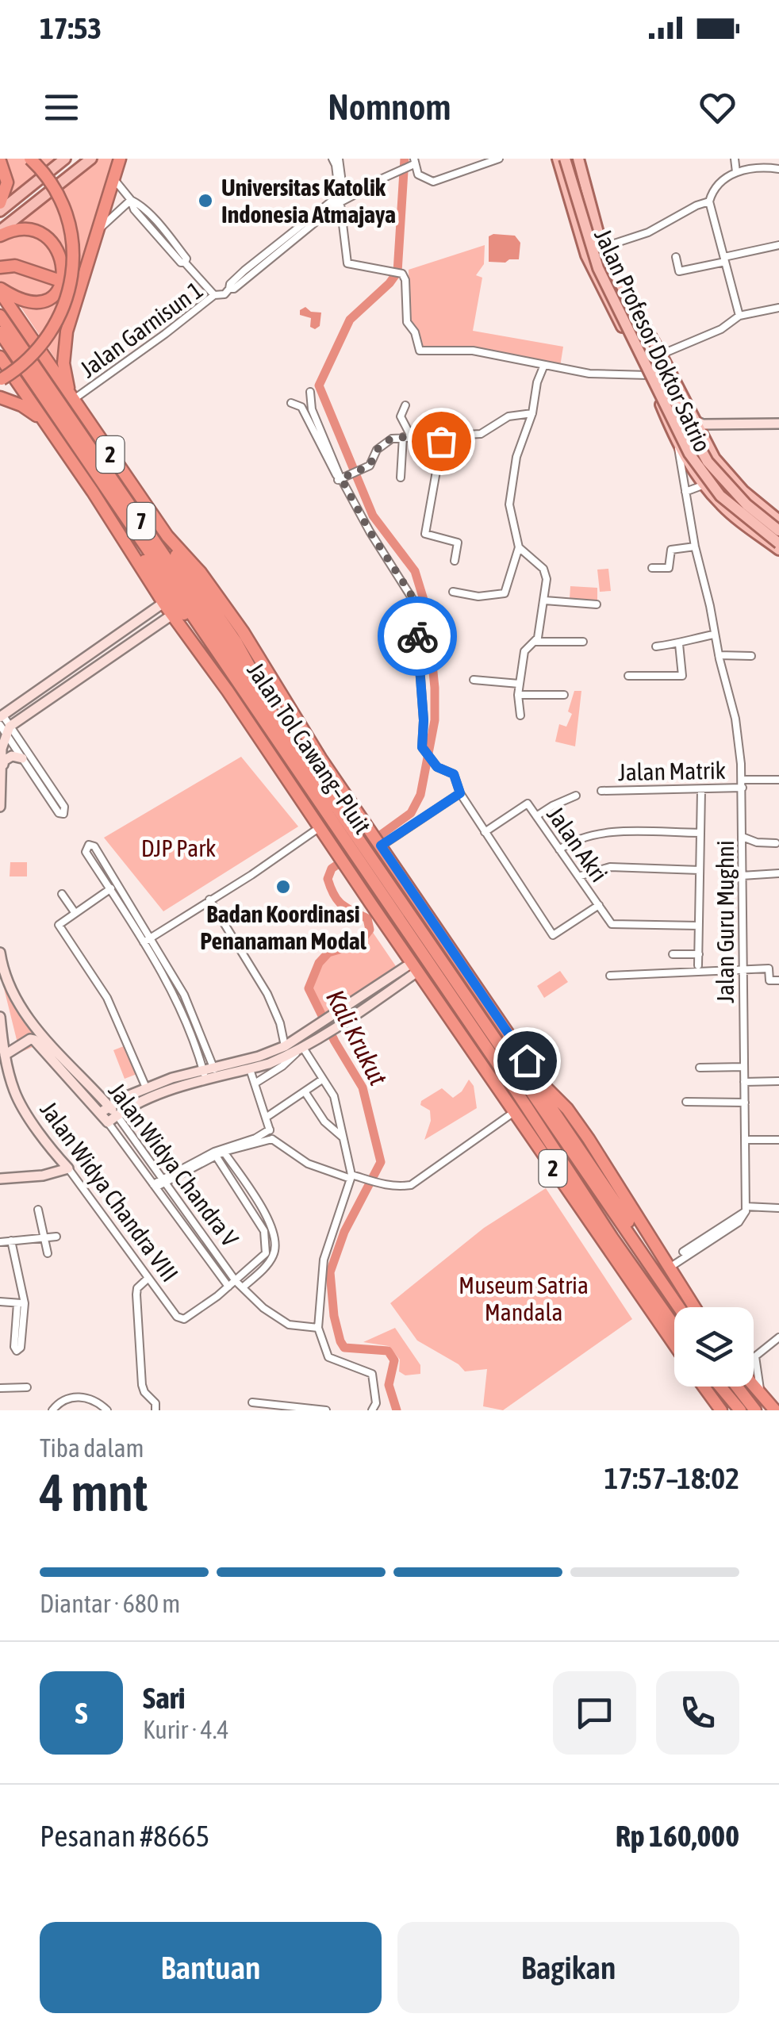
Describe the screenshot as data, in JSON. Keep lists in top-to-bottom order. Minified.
{"streets":{"highway":["2","7","Jalan Tol Cawang–Pluit"],"main road":["Jalan Profesor Doktor Satrio"],"street":["Jalan Garnisun 1","Jalan Matrik","Jalan Akri","Jalan Guru Mughni","Jalan Widya Chandra V","Jalan Widya Chandra VIII"]},"crossings":[["Jalan Garnisun 1","2"],["Jalan Profesor Doktor Satrio","Jalan Guru Mughni"],["Jalan Matrik","Jalan Guru Mughni"],["Jalan Widya Chandra V","Jalan Widya Chandra VIII"]],"water":["Kali Krukut"],"parks":["DJP Park","Museum Satria Mandala"],"places":["Universitas Katolik Indonesia Atmajaya","Badan Koordinasi Penanaman Modal"],"page":{"status":"17:53","header":"Nomnom","heading":["4 mnt","Tiba dalam","17:57–18:02"],"panel":["Sari","Kurir · 4.4","Pesanan #8665","Rp 160,000"],"bar":"Diantar · 680 m","round":"S","buttons":["Bantuan","Bagikan"]}}
